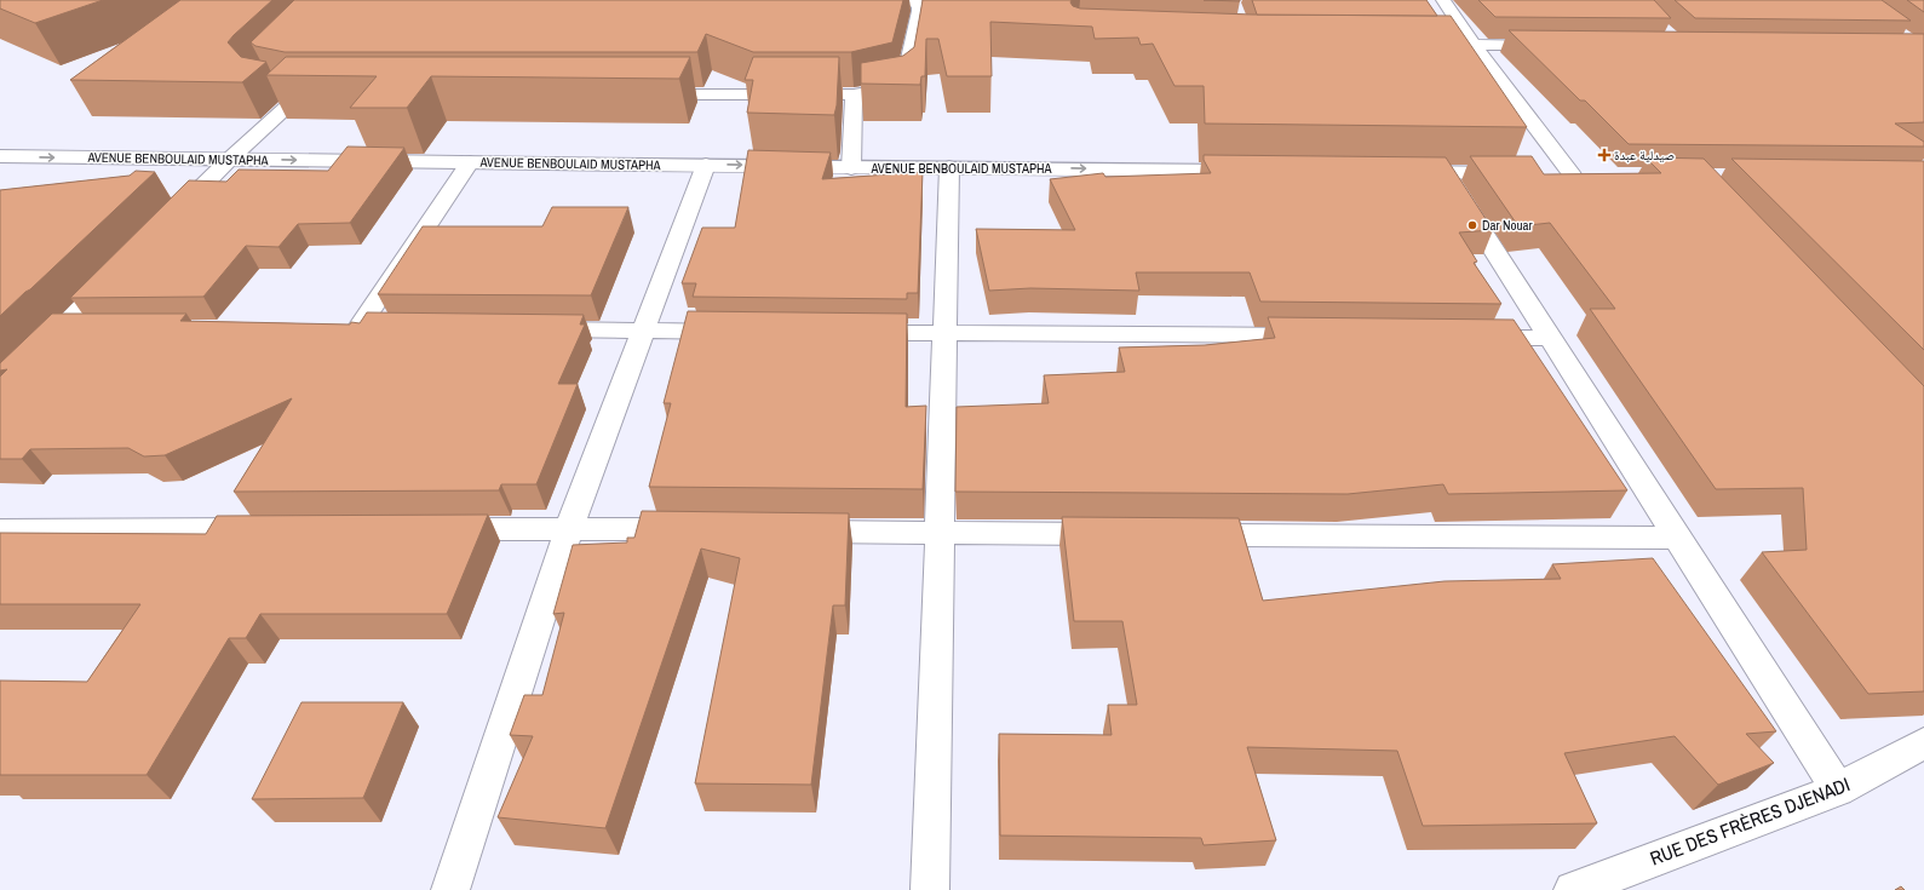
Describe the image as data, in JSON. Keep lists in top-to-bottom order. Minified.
{"streets":{"street":["AVENUE BENBOULAID MUSTAPHA","RUE DES FRÈRES DJENADI"]},"places":{"health":["صيدلية عبدة"],"other":["Dar Nouar"]}}
